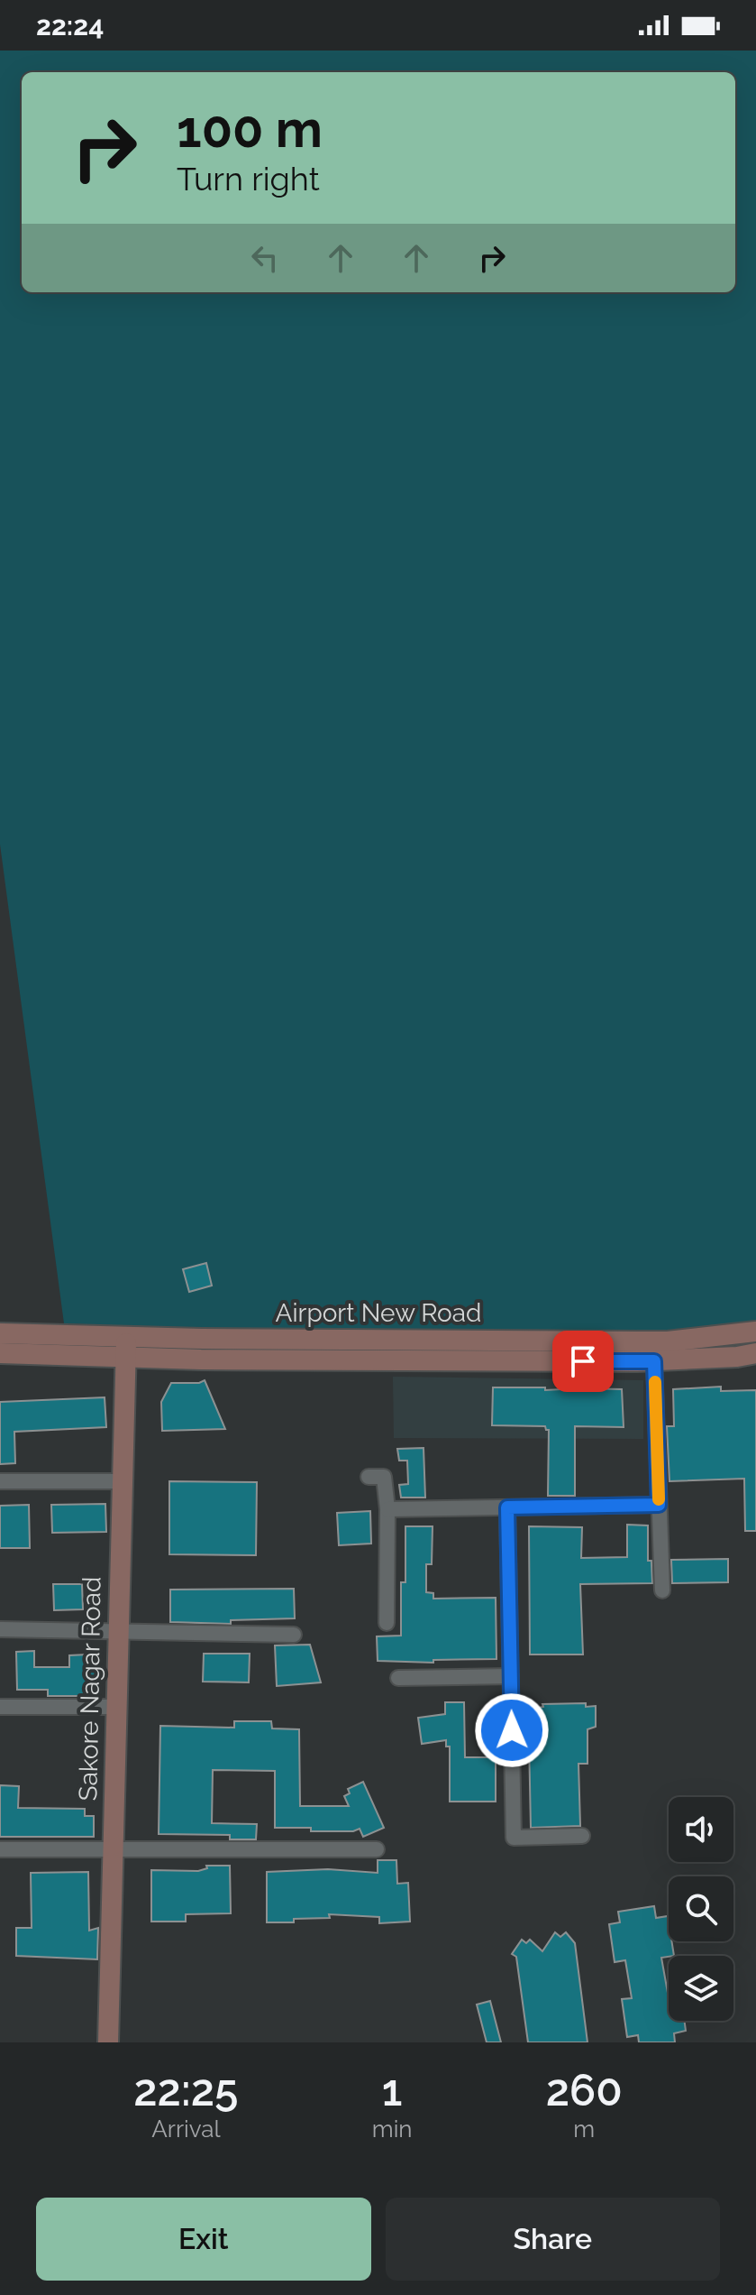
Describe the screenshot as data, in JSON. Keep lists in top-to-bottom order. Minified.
{"streets":{"main road":["Airport New Road","Sakore Nagar Road"]},"crossings":[["Airport New Road","Sakore Nagar Road"]],"page":{"status":"22:24","turn":["100 m","Turn right"],"eta":["22:25","Arrival","1","min","260","m"],"buttons":["Exit","Share"]}}
